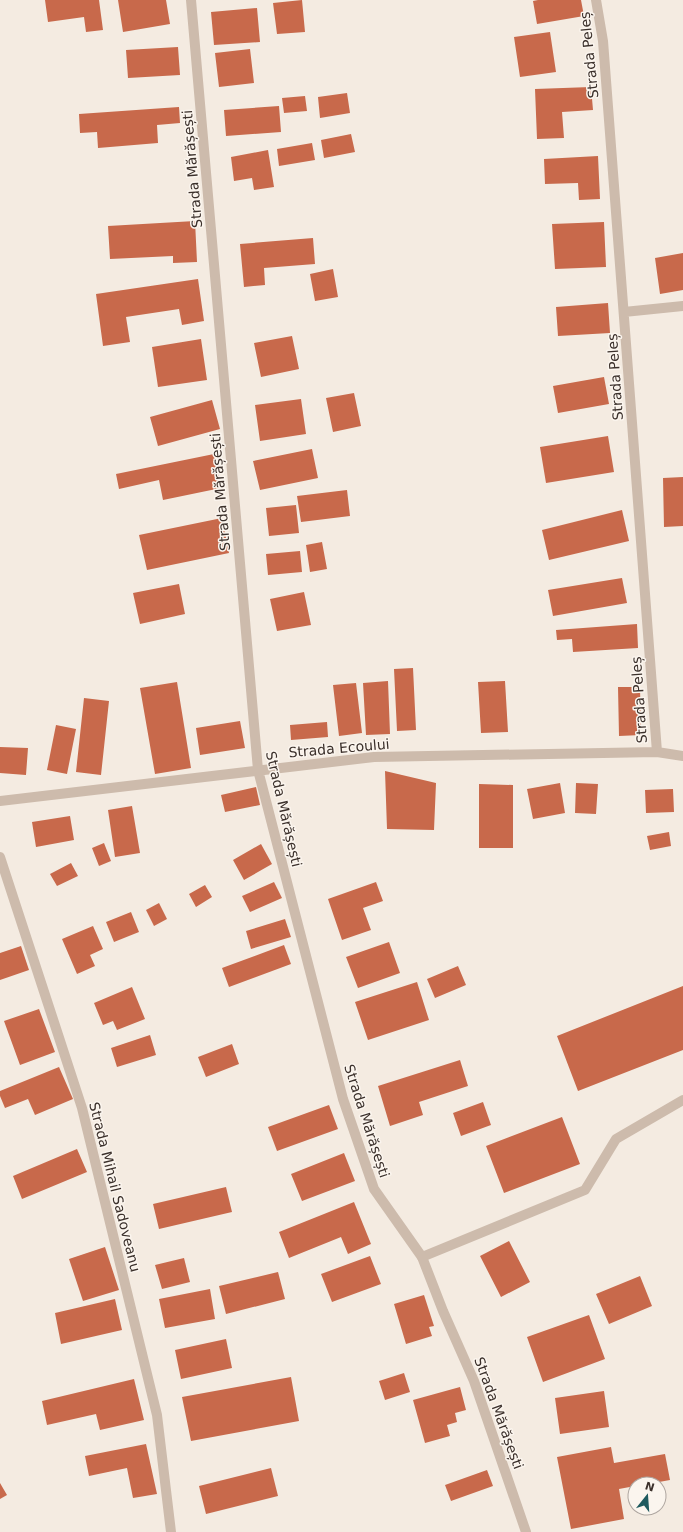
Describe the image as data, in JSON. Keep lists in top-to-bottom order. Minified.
{"streets":{"street":["Strada Peleș","Strada Mărășești","Strada Ecoului","Strada Mihail Sadoveanu"]},"crossings":[["Strada Peleș","Strada Ecoului"],["Strada Mărășești","Strada Ecoului"]],"north":"top"}
